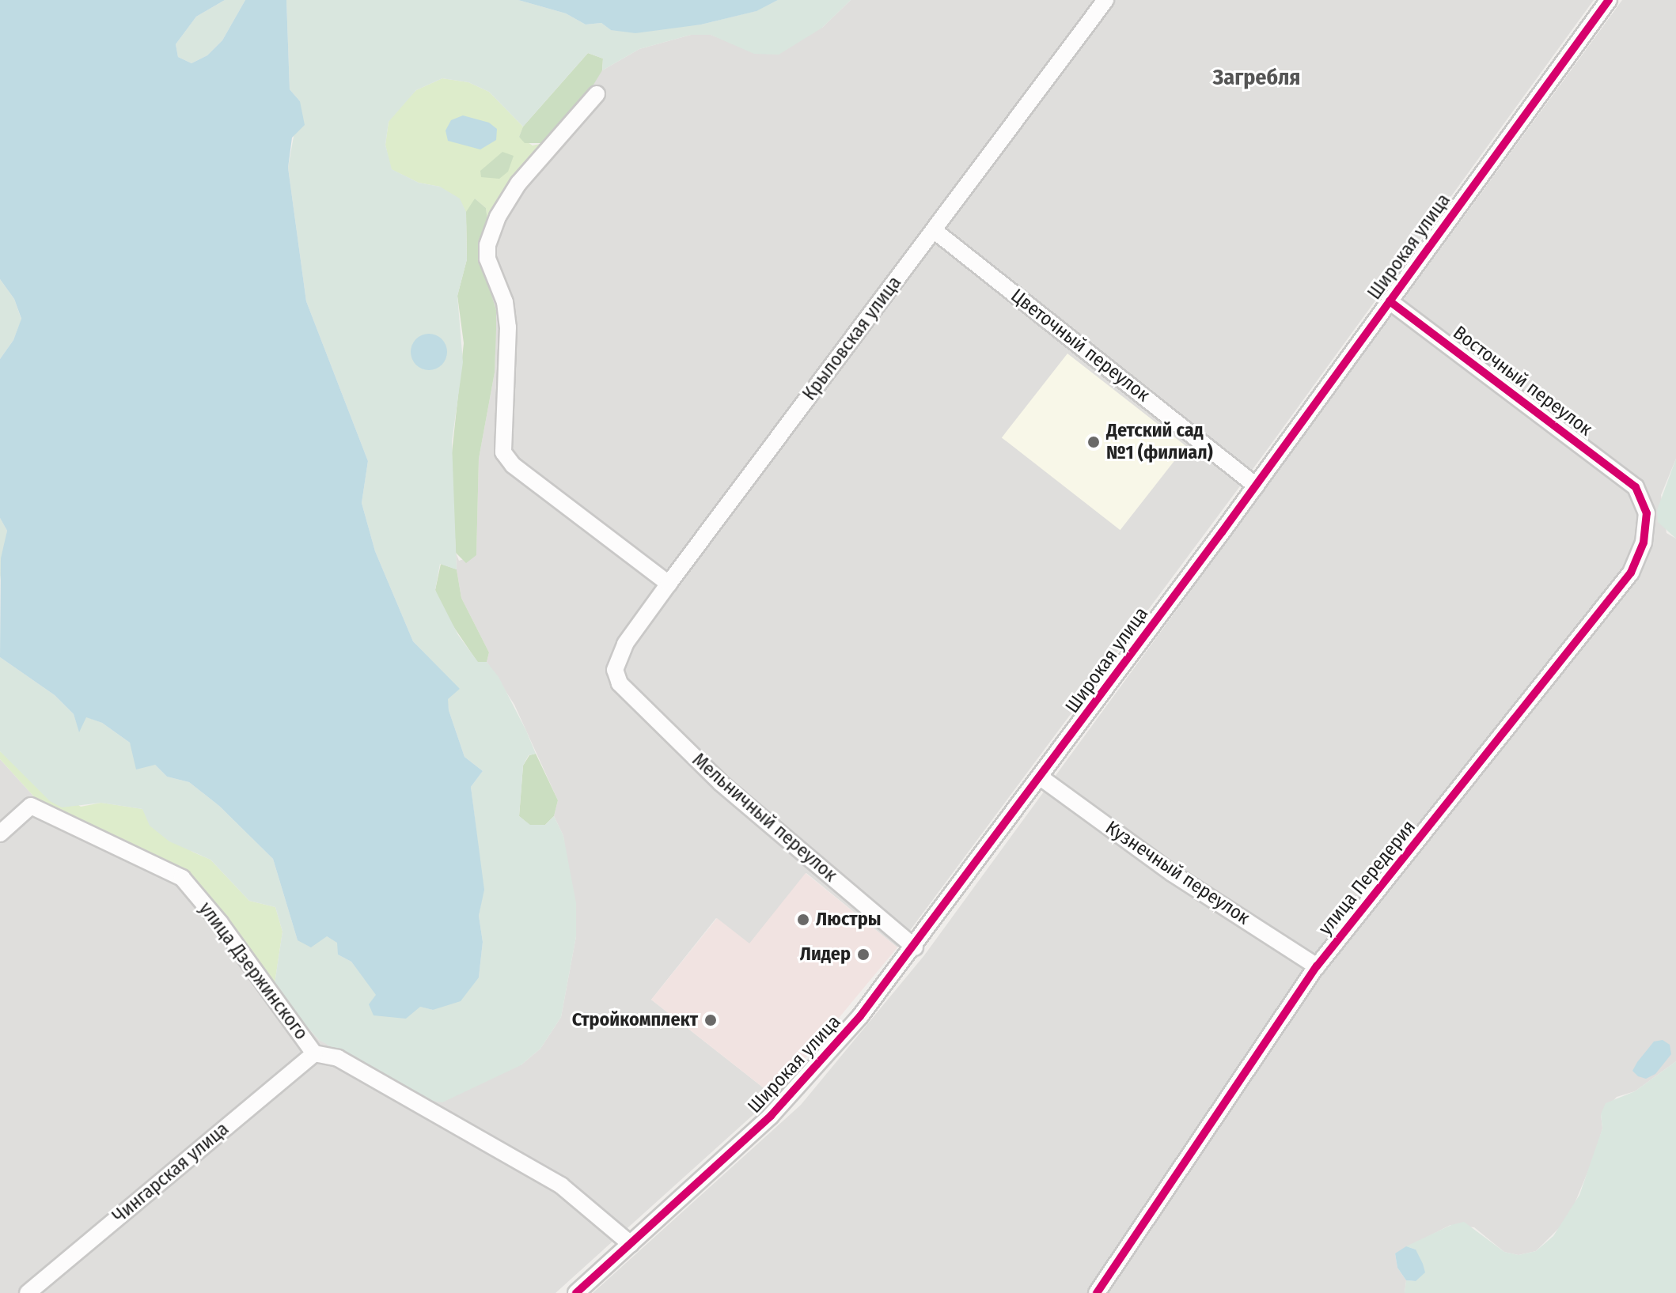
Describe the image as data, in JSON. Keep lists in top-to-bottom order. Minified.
{"streets":{"street":["Широкая улица","Крыловская улица","Цветочный переулок","Восточный переулок","Мельничный переулок","Кузнечный переулок","улица Передерия","улица Дзержинского","Чингарская улица"]},"crossings":[["Широкая улица","Цветочный переулок"],["Широкая улица","Восточный переулок"],["Широкая улица","Мельничный переулок"],["Широкая улица","Кузнечный переулок"],["Широкая улица","улица Дзержинского"],["Крыловская улица","Цветочный переулок"],["Крыловская улица","Мельничный переулок"],["Восточный переулок","улица Передерия"],["Кузнечный переулок","улица Передерия"],["улица Дзержинского","Чингарская улица"]],"districts":["Загребля"],"places":["Детский сад №1 (филиал)","Люстры","Лидер","Стройкомплект"]}
